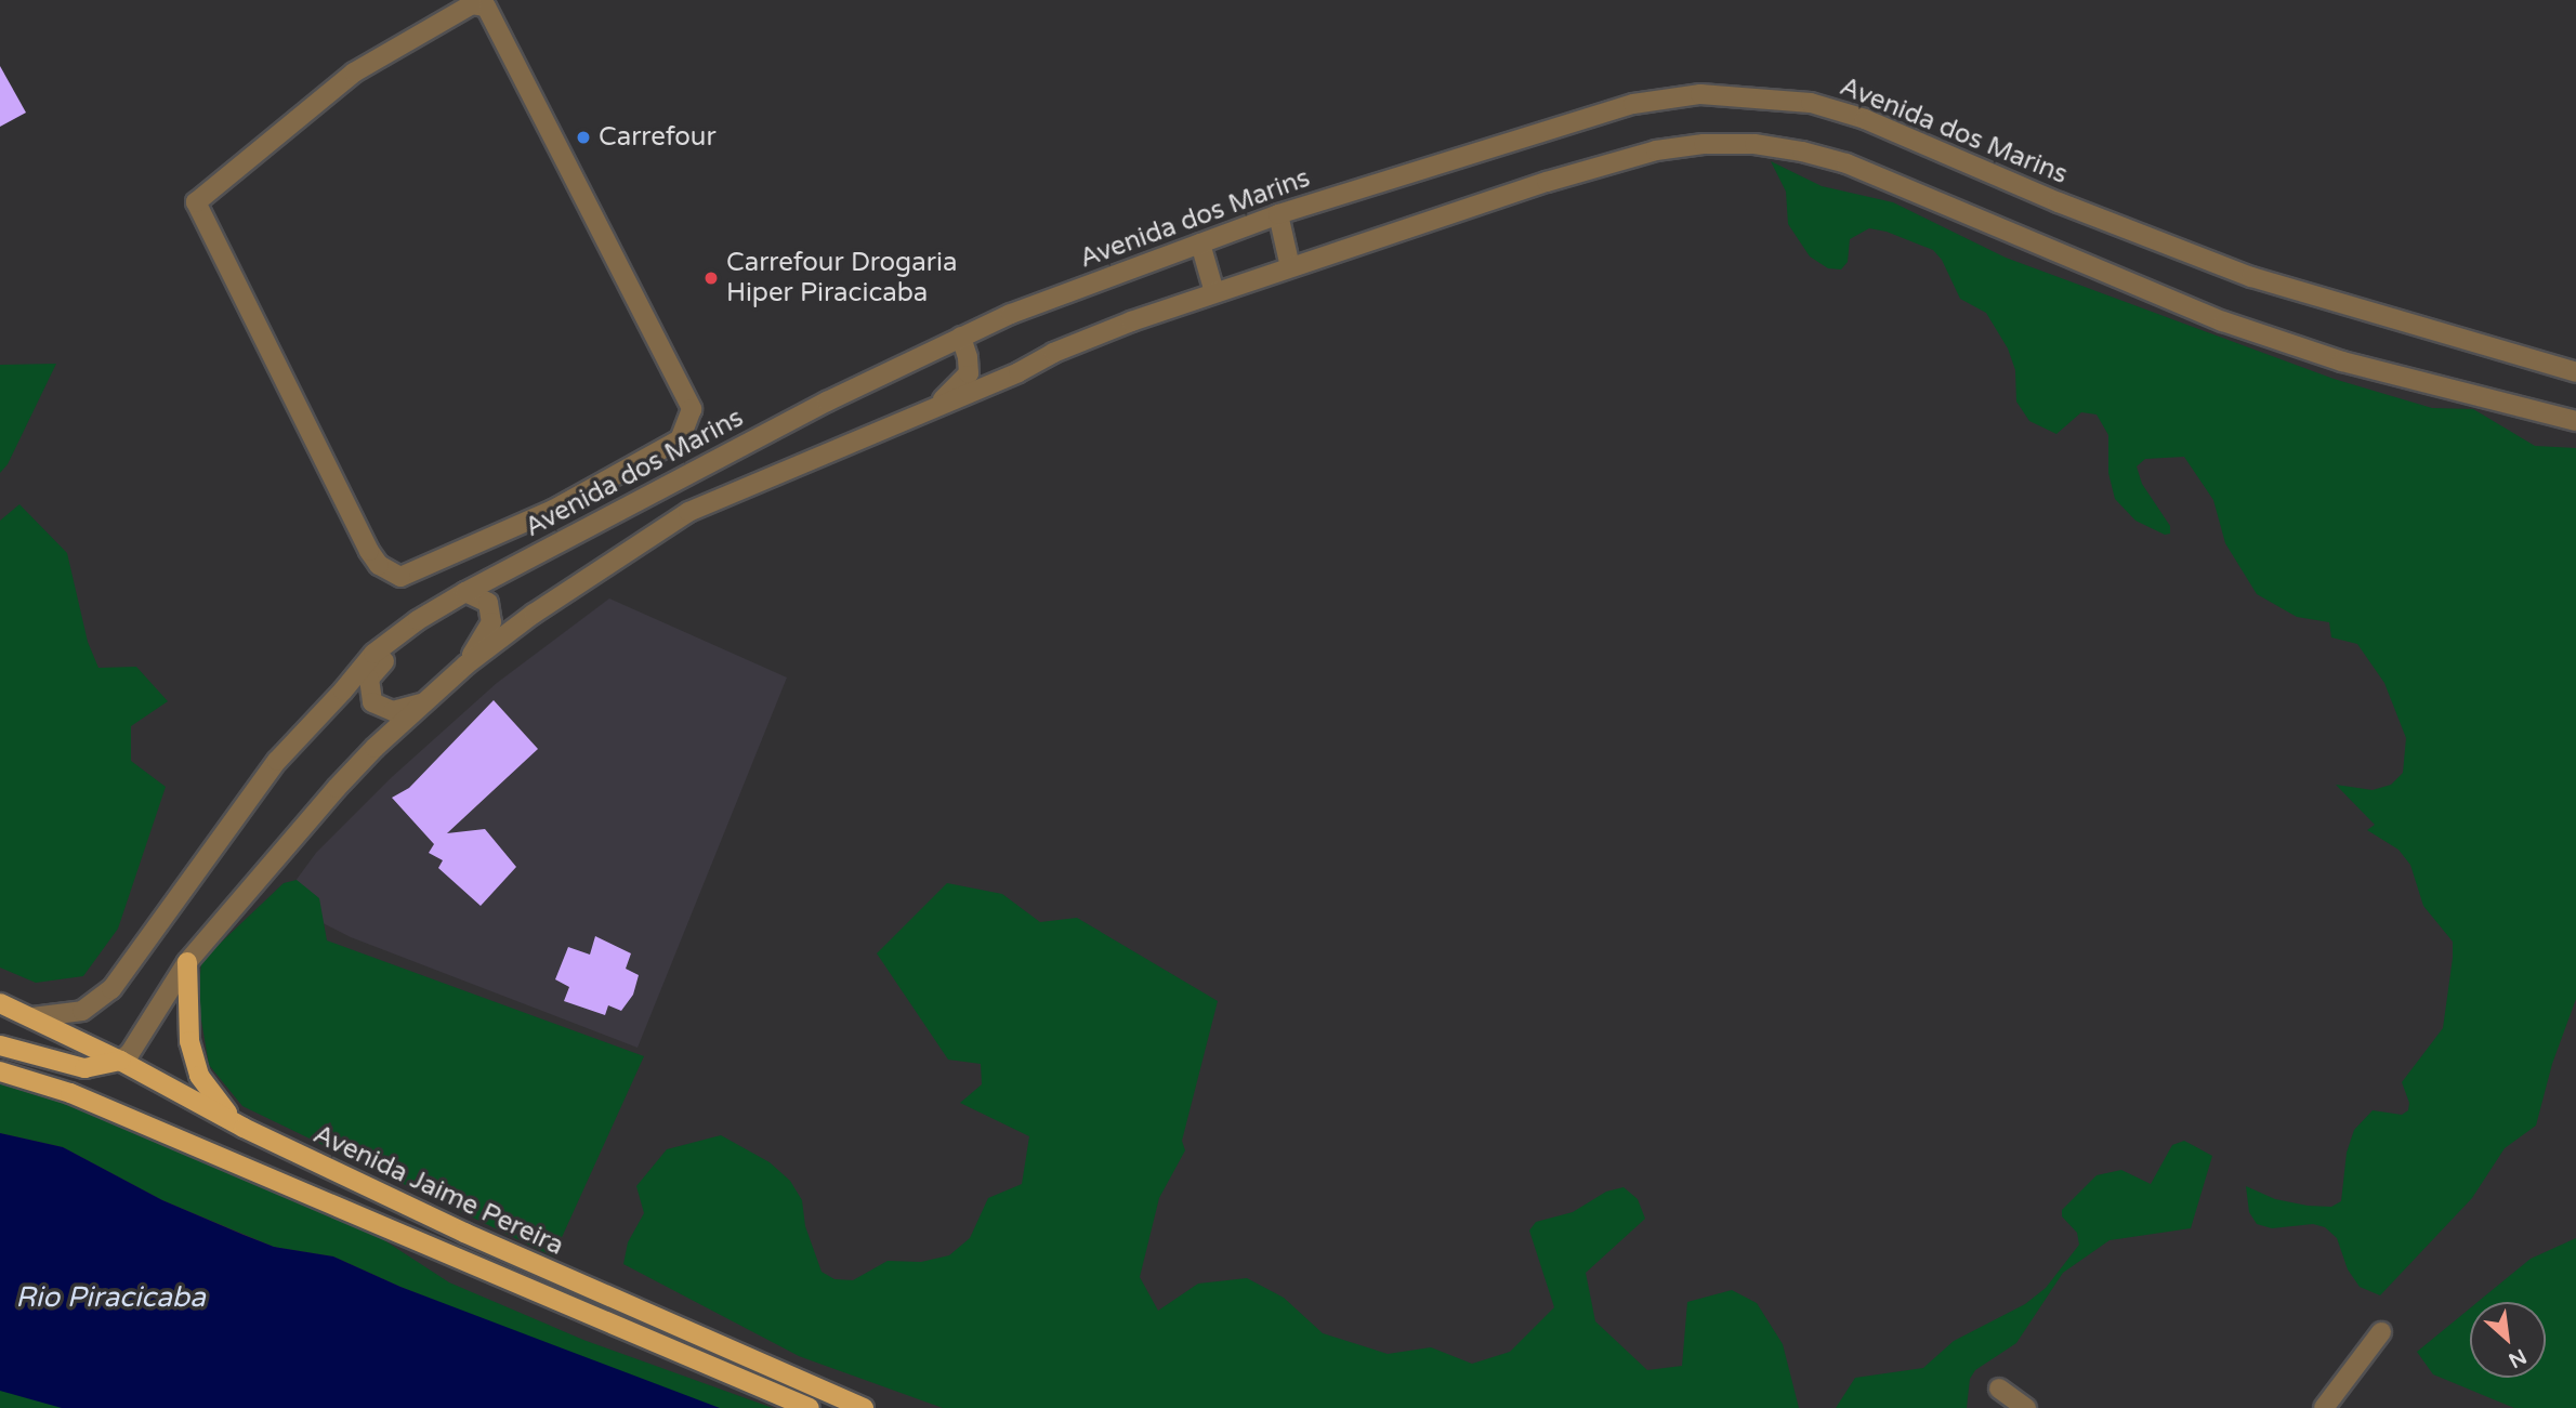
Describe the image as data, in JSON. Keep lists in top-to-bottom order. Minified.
{"streets":{"main road":["Avenida Jaime Pereira"],"street":["Avenida dos Marins"]},"crossings":[["Avenida dos Marins","Avenida Jaime Pereira"]],"water":["Rio Piracicaba"],"places":["Carrefour","Carrefour Drogaria Hiper Piracicaba"],"north":"bottom right"}
